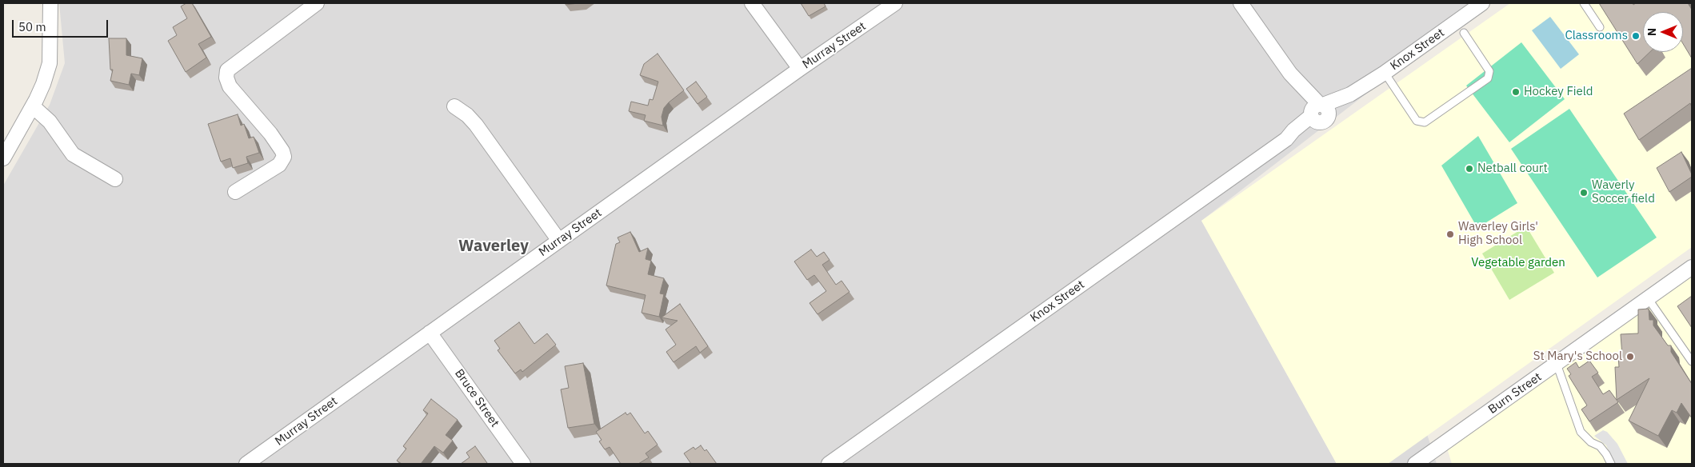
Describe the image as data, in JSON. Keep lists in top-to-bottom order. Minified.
{"streets":{"street":["Murray Street","Knox Street","Burn Street","Bruce Street"]},"crossings":[["Murray Street","Bruce Street"]],"districts":["Waverley"],"parks":["Vegetable garden"],"places":["Classrooms","Hockey Field","Netball court","Waverly Soccer field","Waverley Girls' High School","St Mary's School"],"scale_bar":"50 m","north":"left"}
